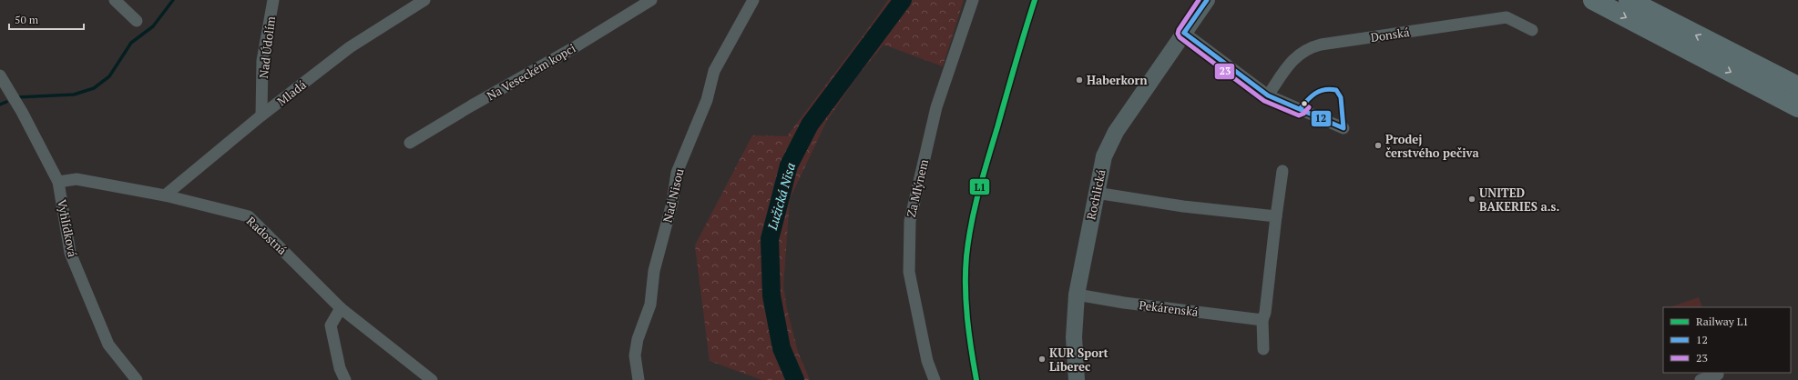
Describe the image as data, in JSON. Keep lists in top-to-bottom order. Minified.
{"streets":{"street":["Donská","Nad Údolím","Na Veseckém kopci","Mladá","Za Mlýnem","Rochlická","Nad Nisou","Vyhlídková","Radostná","Pekárenská"]},"crossings":[["Nad Údolím","Mladá"],["Mladá","Radostná"],["Rochlická","Pekárenská"],["Vyhlídková","Radostná"]],"water":["Lužická Nisa"],"places":["Haberkorn","Prodej čerstvého pečiva","UNITED BAKERIES a.s.","KUR Sport Liberec"],"lines":["rail line L1","transit line 12","transit line 23"],"legend":["Railway L1","12","23"],"scale_bar":"50 m"}
